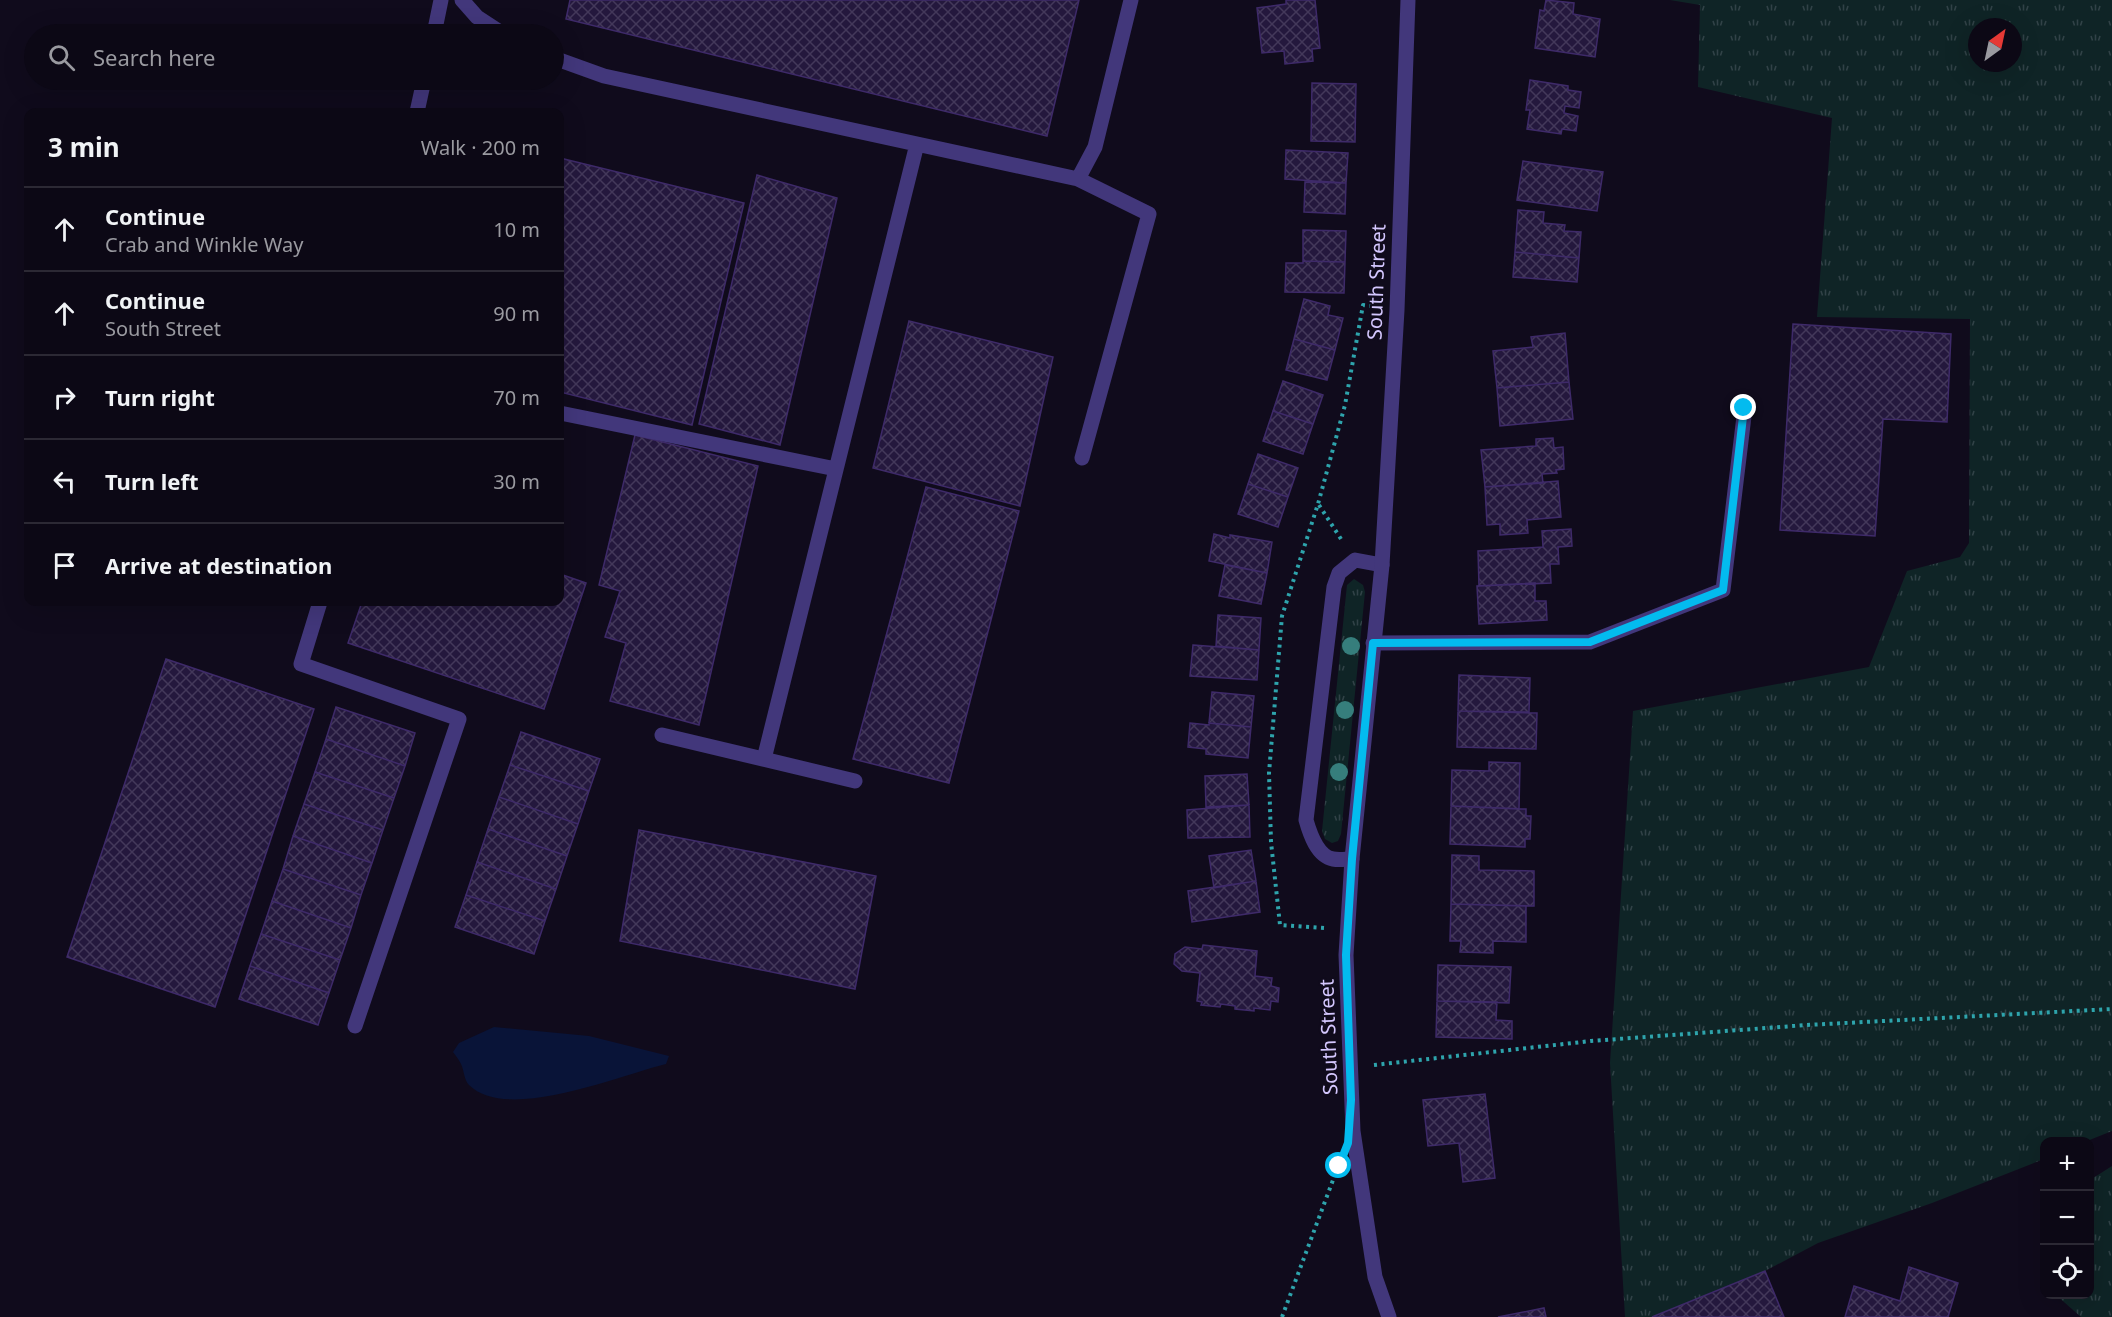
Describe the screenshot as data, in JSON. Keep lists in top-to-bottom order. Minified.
{"streets":{"street":["South Street"]},"north":"top right","page":{"search":"Search here","heading":["3 min","Walk · 200 m"],"list":[["Continue","Crab and Winkle Way","10 m"],["Continue","South Street","90 m"],["Turn right","70 m"],["Turn left","30 m"],"Arrive at destination"],"map_buttons":["+","−"]}}
